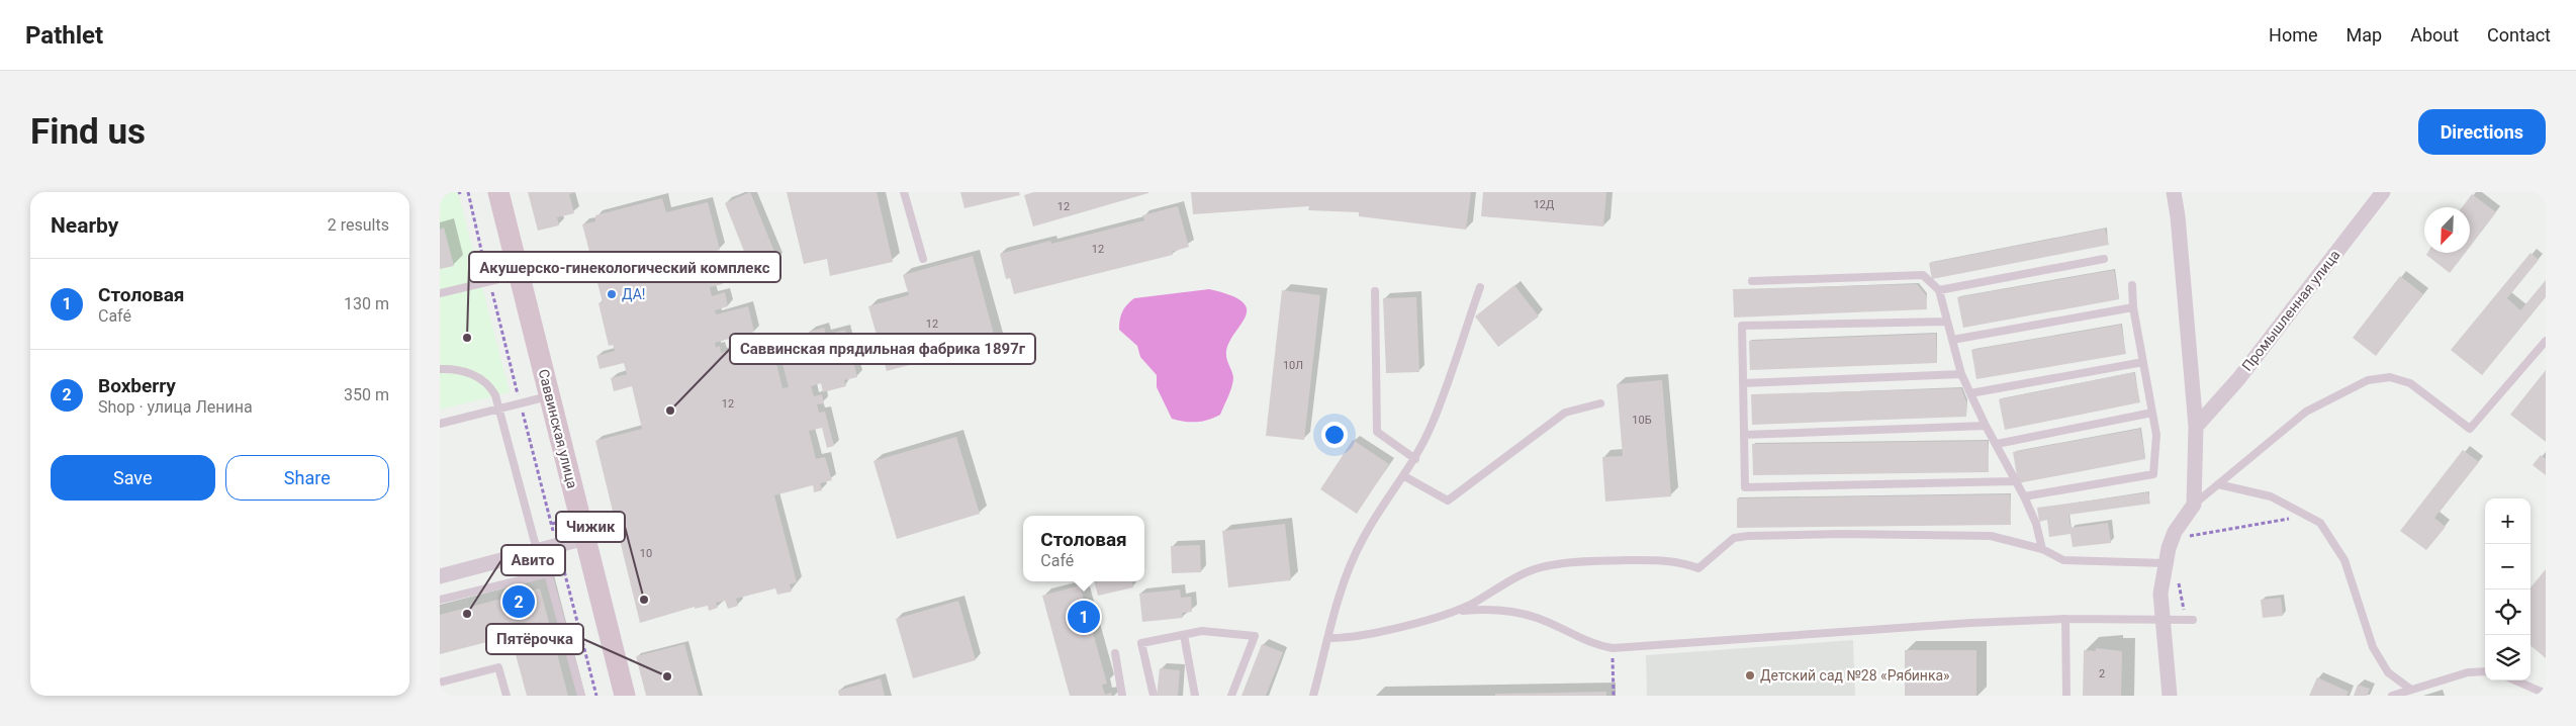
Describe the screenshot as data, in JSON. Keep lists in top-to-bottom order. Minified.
{"streets":{"main road":["Саввинская улица"],"street":["Промышленная улица"]},"places":["ДА!","Акушерско-гинекологический комплекс","Саввинская прядильная фабрика 1897г","Чижик","Авито","Детский сад №28 «Рябинка»","Пятёрочка"],"house_numbers":["12Д","12","12","12","10Л","12","10Б","10","2"],"north":"bottom left","page":{"header":"Pathlet","nav":["Home","Map","About","Contact"],"buttons":["Directions",["Save","Share"]],"title":"Find us","heading":["Nearby","2 results"],"list":[{"mark":"1","name":"Столовая","note":"Café","value":"130 m"},{"mark":"2","name":"Boxberry","note":"Shop · улица Ленина","value":"350 m"}],"map_buttons":["+","−"],"popup":["Столовая","Café"],"pins":["2","1"]}}
